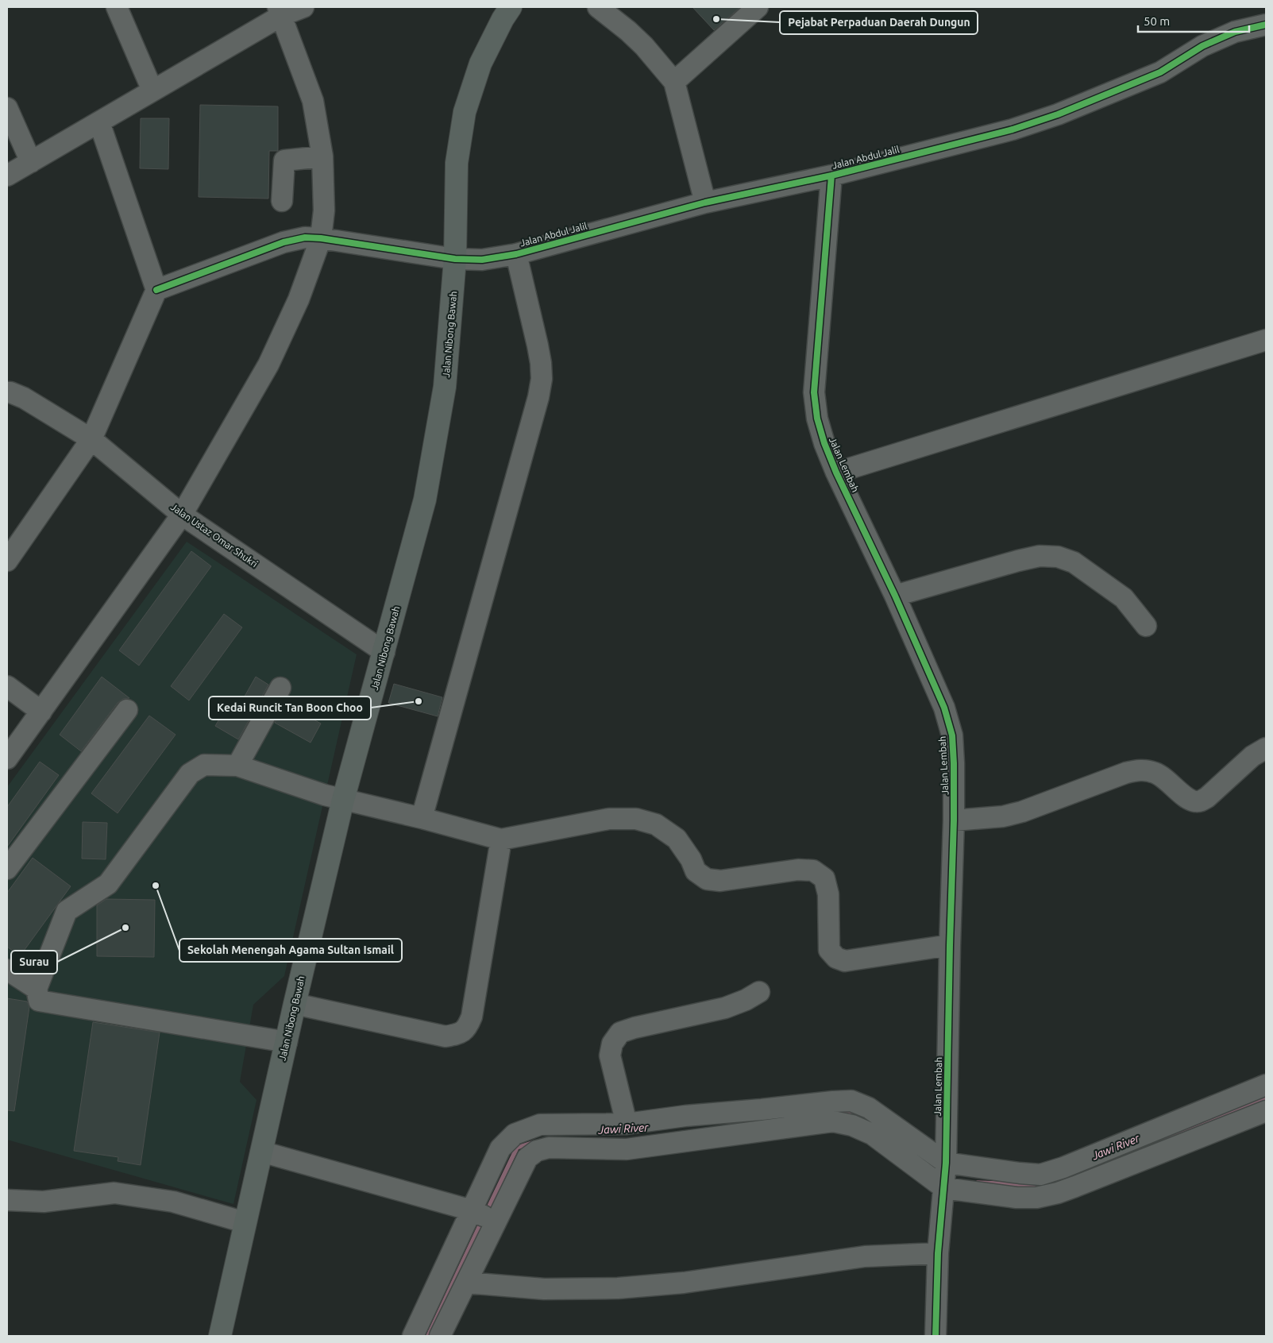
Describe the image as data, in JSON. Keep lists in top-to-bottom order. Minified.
{"streets":{"main road":["Jalan Nibong Bawah"],"street":["Jalan Abdul Jalil","Jalan Lembah","Jalan Ustaz Omar Shukri"]},"crossings":[["Jalan Abdul Jalil","Jalan Nibong Bawah"],["Jalan Abdul Jalil","Jalan Lembah"],["Jalan Nibong Bawah","Jalan Ustaz Omar Shukri"]],"water":["Jawi River"],"places":["Pejabat Perpaduan Daerah Dungun","Kedai Runcit Tan Boon Choo","Sekolah Menengah Agama Sultan Ismail","Surau"],"scale_bar":"50 m"}
